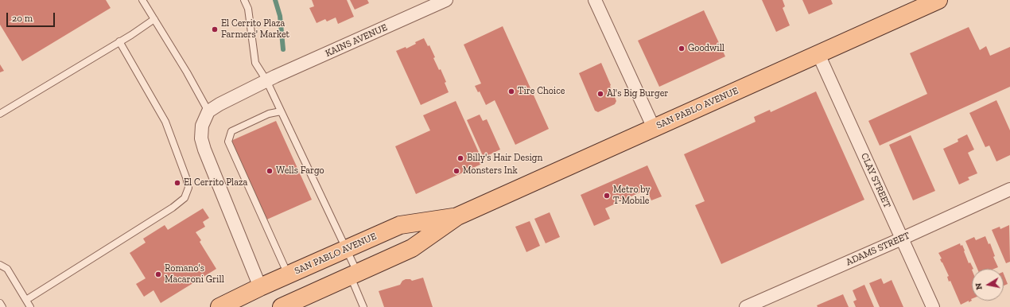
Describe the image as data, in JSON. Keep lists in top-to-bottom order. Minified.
{"streets":{"main road":["SAN PABLO AVENUE"],"street":["KAINS AVENUE","CLAY STREET","ADAMS STREET"]},"crossings":[["SAN PABLO AVENUE","CLAY STREET"],["CLAY STREET","ADAMS STREET"]],"places":["El Cerrito Plaza Farmers' Market","Goodwill","Tire Choice","Al's Big Burger","Billy's Hair Design","Wells Fargo","Monsters Ink","El Cerrito Plaza","Metro by T-Mobile","Romano's Macaroni Grill"],"scale_bar":"20 m","north":"left"}
